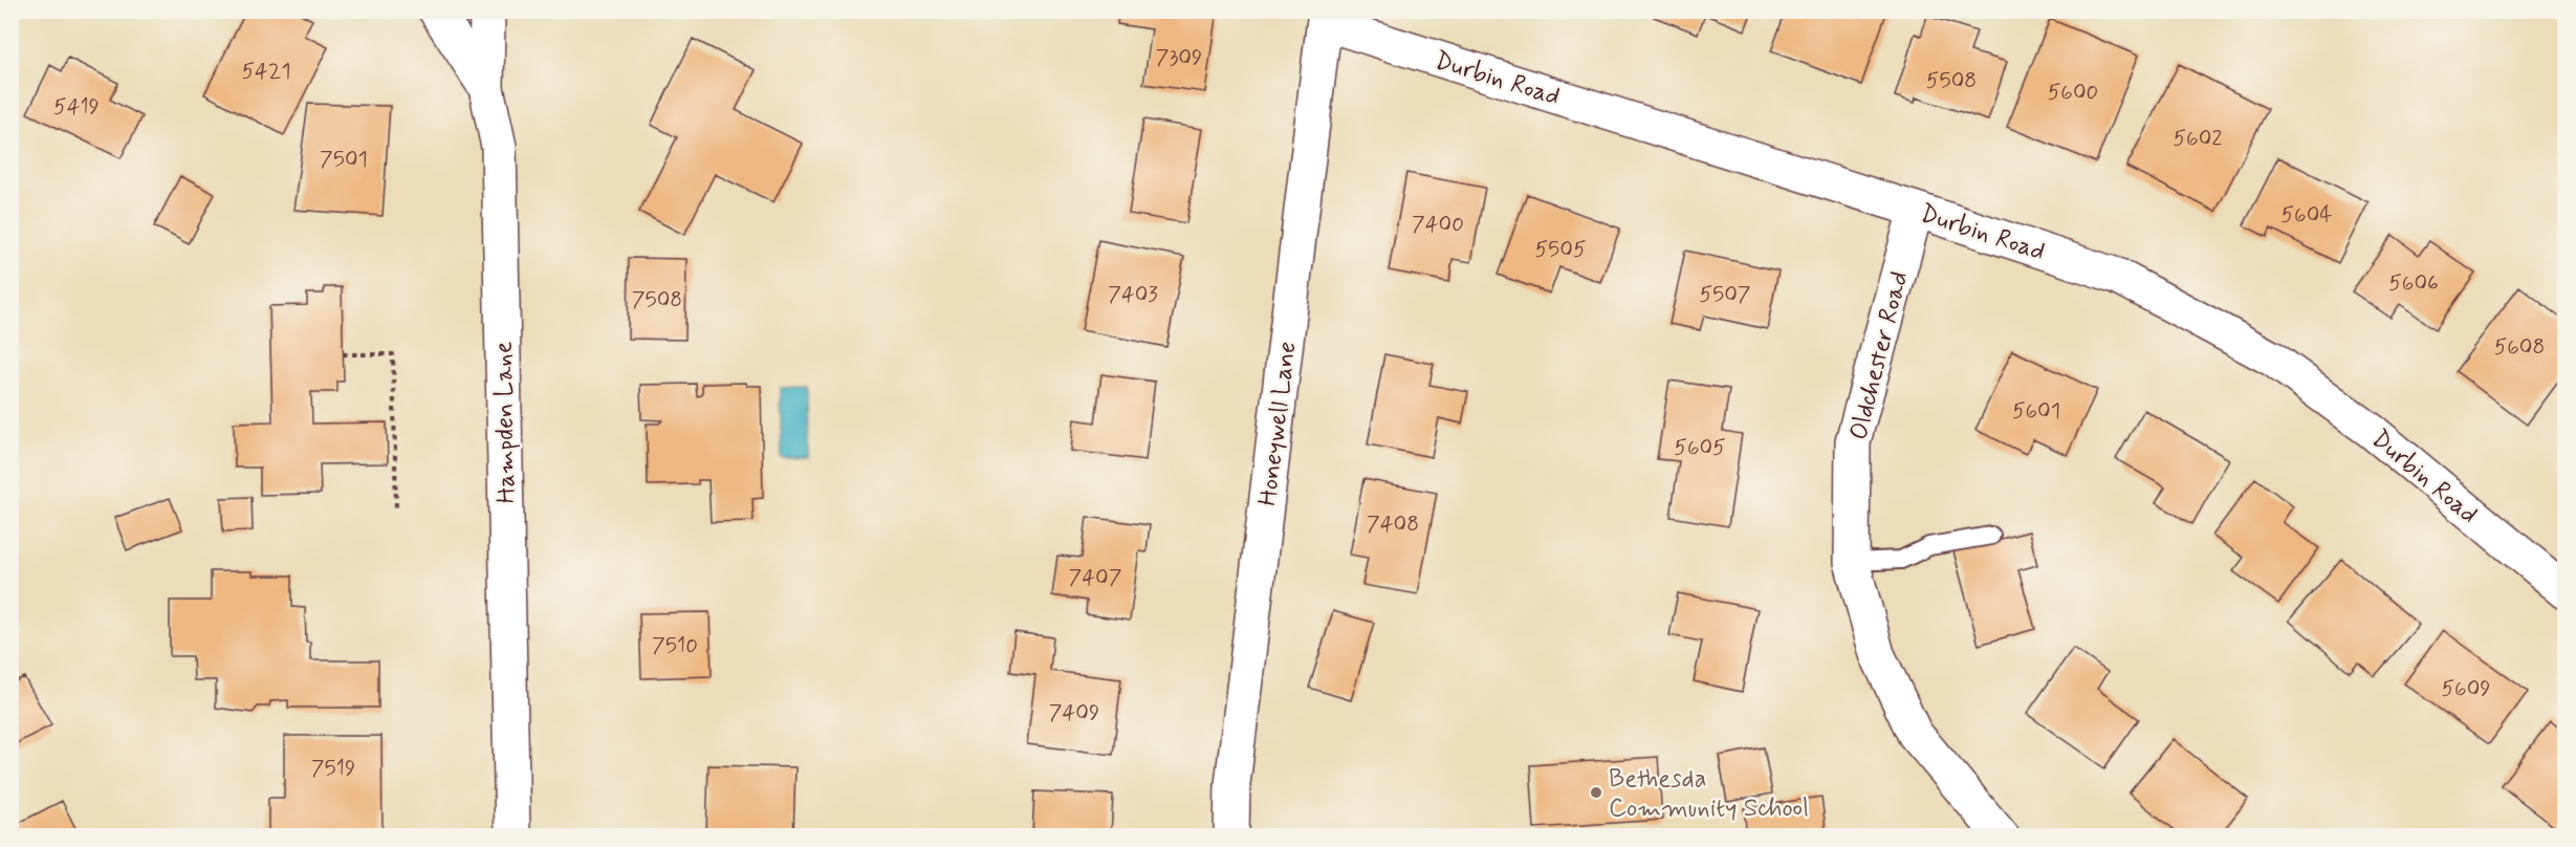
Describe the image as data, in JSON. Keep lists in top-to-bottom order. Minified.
{"streets":{"street":["Durbin Road","Oldchester Road","Hampden Lane","Honeywell Lane"]},"crossings":[["Durbin Road","Oldchester Road"],["Durbin Road","Honeywell Lane"]],"places":["Bethesda Community School"],"house_numbers":["7309","5421","5508","5600","5419","5602","7501","5604","7400","5505","5606","7403","5507","7508","5608","5601","5605","7408","7407","7510","5609","7409","7519"]}
